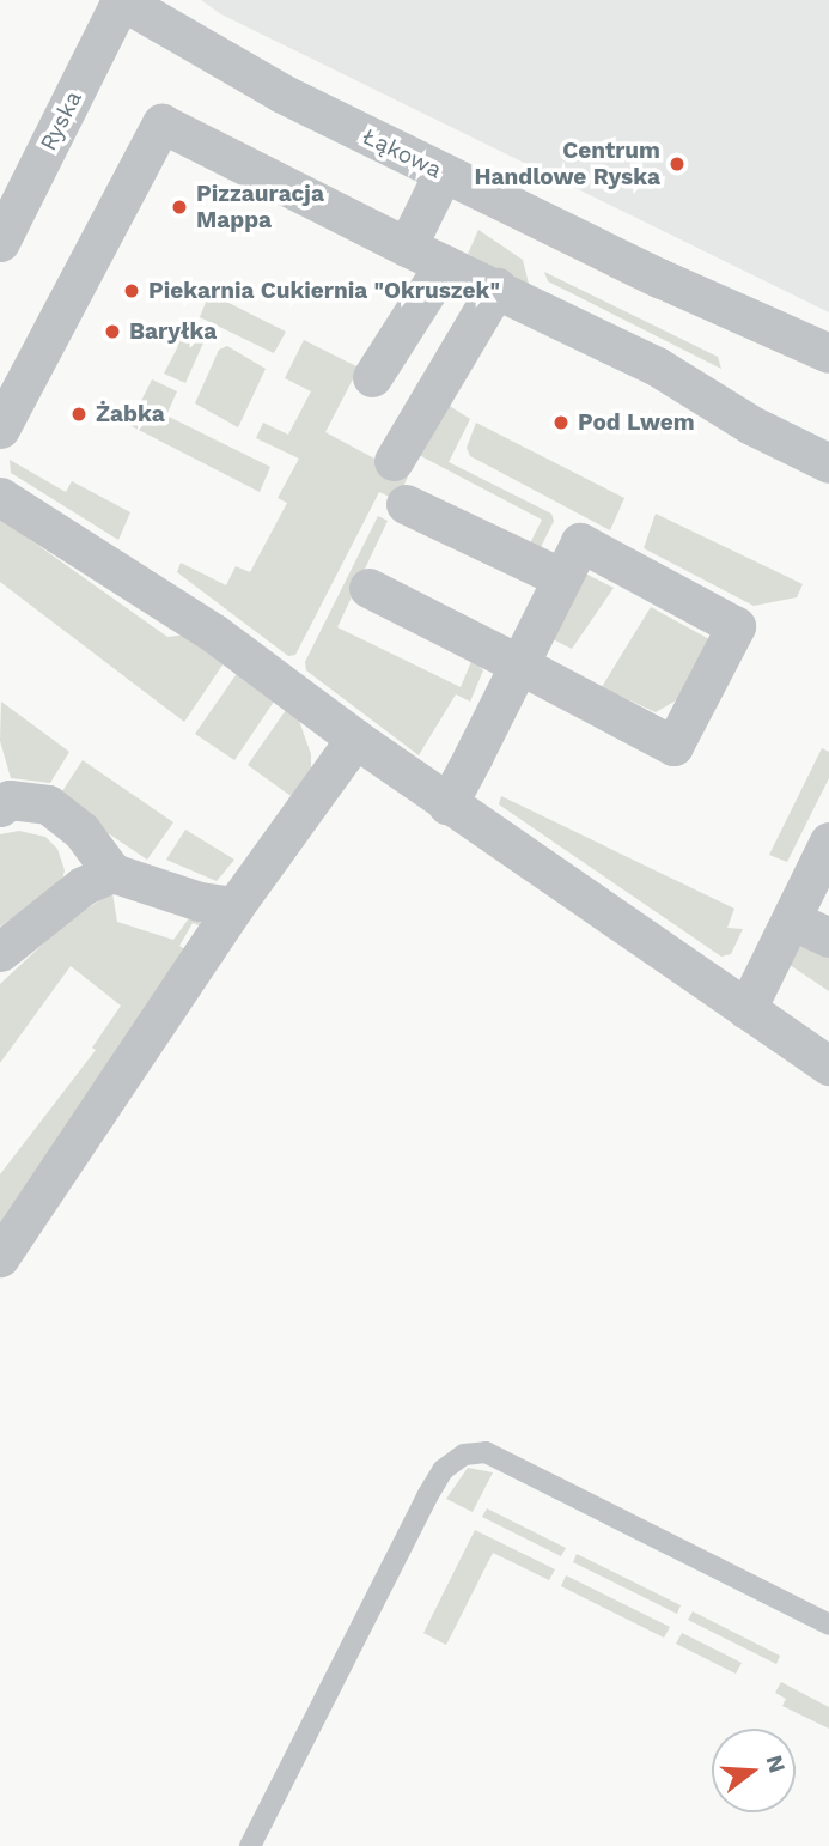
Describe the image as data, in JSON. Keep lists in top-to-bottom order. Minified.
{"streets":{"street":["Ryska","Łąkowa"]},"crossings":[["Ryska","Łąkowa"]],"places":["Centrum Handlowe Ryska","Pizzauracja Mappa","Piekarnia Cukiernia \"Okruszek\"","Baryłka","Żabka","Pod Lwem"],"north":"right"}
